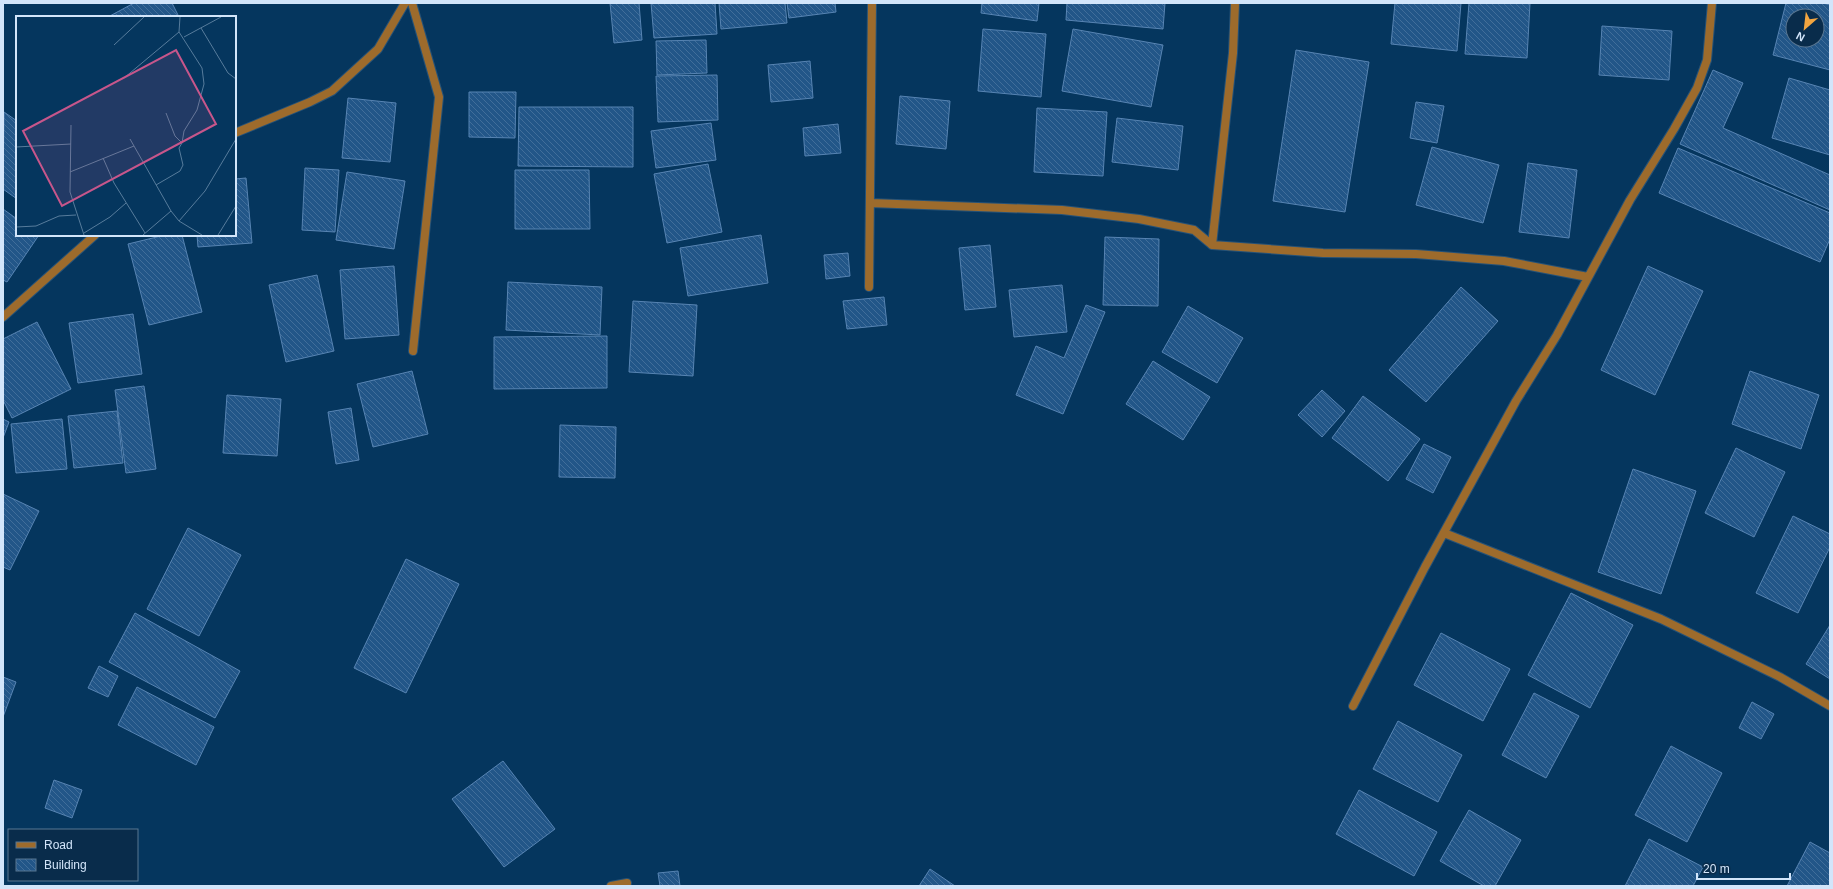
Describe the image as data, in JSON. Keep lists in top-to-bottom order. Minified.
{"legend":["Road","Building"],"scale_bar":"20 m","north":"bottom left"}
